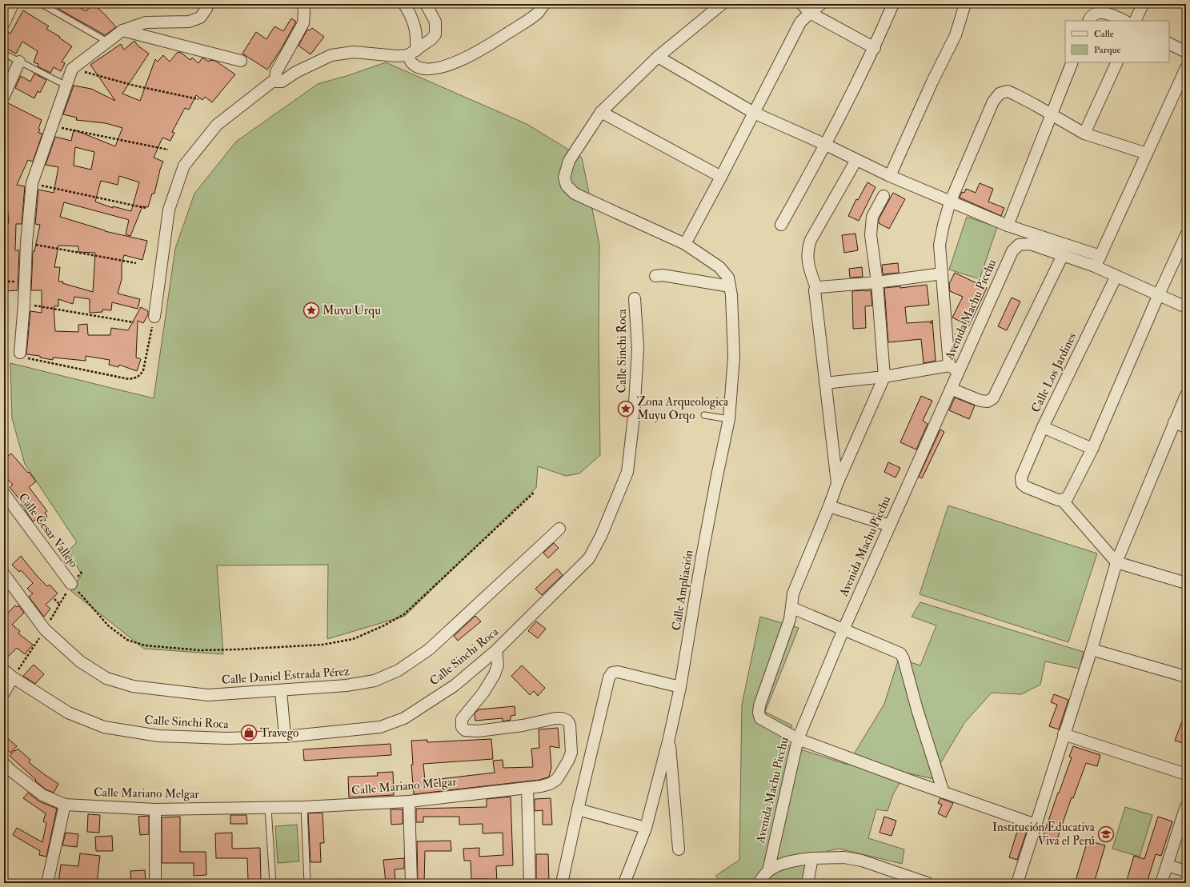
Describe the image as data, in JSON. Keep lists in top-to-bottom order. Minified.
{"streets":{"street":["Avenida Machu Picchu","Calle Sinchi Roca","Calle Los Jardines","Calle Cesar Vallejo","Calle Ampliación","Calle Daniel Estrada Pérez","Calle Mariano Melgar"]},"crossings":[["Calle Sinchi Roca","Calle Mariano Melgar"]],"places":{"place":["Muyu Urqu","Zona Arqueologica Muyu Orqo"],"shop":["Travego"],"school or university":["Institución Educativa Viva el Perú"]},"legend":["Calle","Parque"]}
